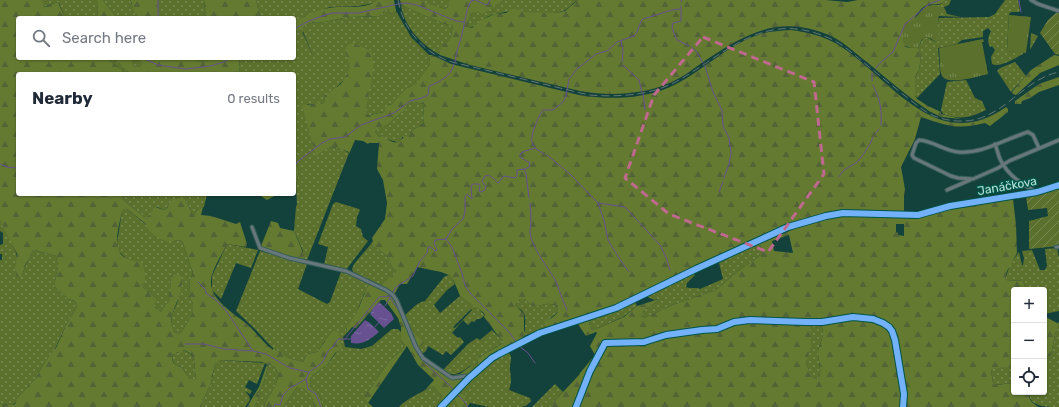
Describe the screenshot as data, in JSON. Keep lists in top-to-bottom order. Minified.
{"streets":{"street":["Janáčkova"]},"page":{"search":"Search here","heading":["Nearby","0 results"],"map_buttons":["+","−"]}}
